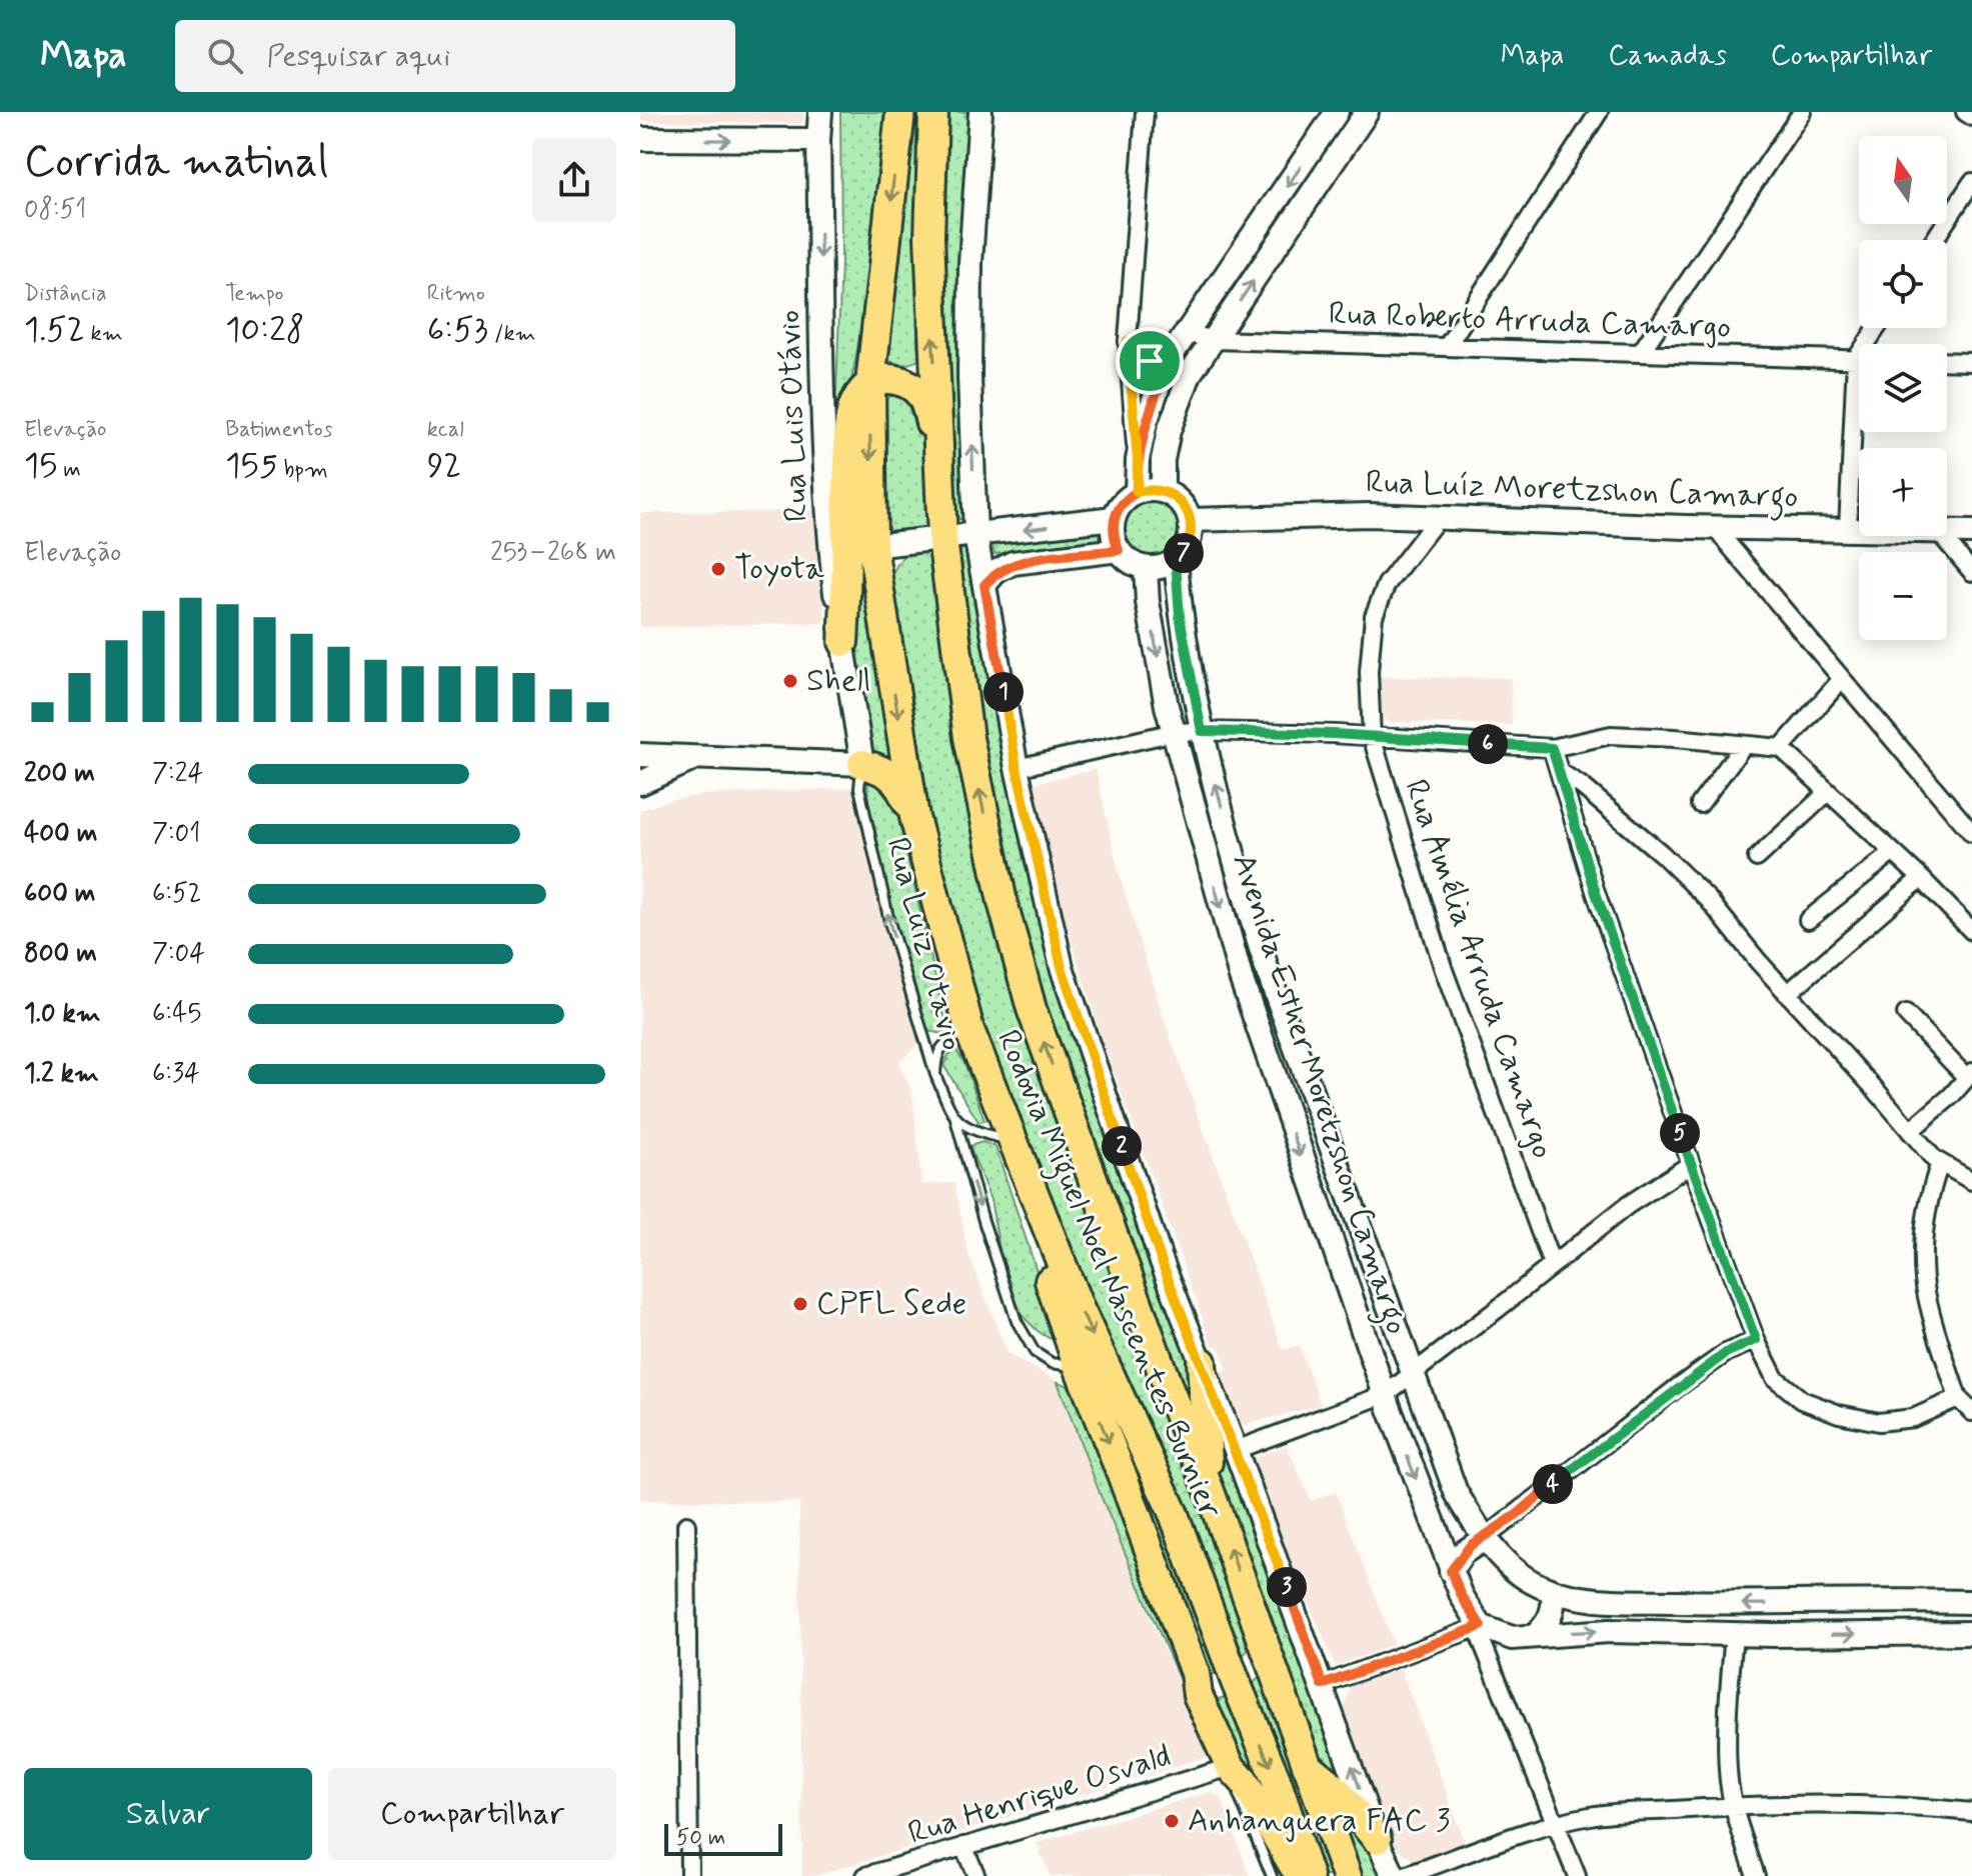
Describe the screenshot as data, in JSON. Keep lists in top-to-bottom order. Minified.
{"streets":{"highway":["Rodovia Miguel Noel Nascentes Burnier"],"main road":["Rua Luis Otávio","Rua Luíz Moretzshon Camargo","Avenida Esther Moretzshon Camargo"],"street":["Rua Roberto Arruda Camargo","Rua Amélia Arruda Camargo","Rua Henrique Osvald"],"lane":["Rua Luiz Otavio"]},"crossings":[["Rua Luis Otávio","Rua Luiz Otavio"],["Rua Luíz Moretzshon Camargo","Rua Amélia Arruda Camargo"],["Rua Luíz Moretzshon Camargo","Avenida Esther Moretzshon Camargo"],["Rua Luiz Otavio","Rodovia Miguel Noel Nascentes Burnier"]],"one_way":["Rua Luiz Otavio"],"places":["Toyota","Shell","CPFL Sede","Anhanguera FAC 3"],"scale_bar":"50 m","north":"top","page":{"header":"Mapa","search":"Pesquisar aqui","nav":["Mapa","Camadas","Compartilhar"],"heading":["Corrida matinal","08:51"],"map_buttons":["+","−"],"stats":[["Distância","1.52 km"],["Tempo","10:28"],["Ritmo","6:53 /km"],["Elevação","15 m"],["Batimentos","155 bpm"],["kcal","92"]],"chart":["Elevação","253–268 m"],"pins":["7","1","6","5","2","4","3"],"list":[{"name":"200 m","note":"7:24"},{"name":"400 m","note":"7:01"},{"name":"600 m","note":"6:52"},{"name":"800 m","note":"7:04"},{"name":"1.0 km","note":"6:45"},{"name":"1.2 km","note":"6:34"}],"buttons":["Salvar","Compartilhar"],"scale":"50 m"}}
